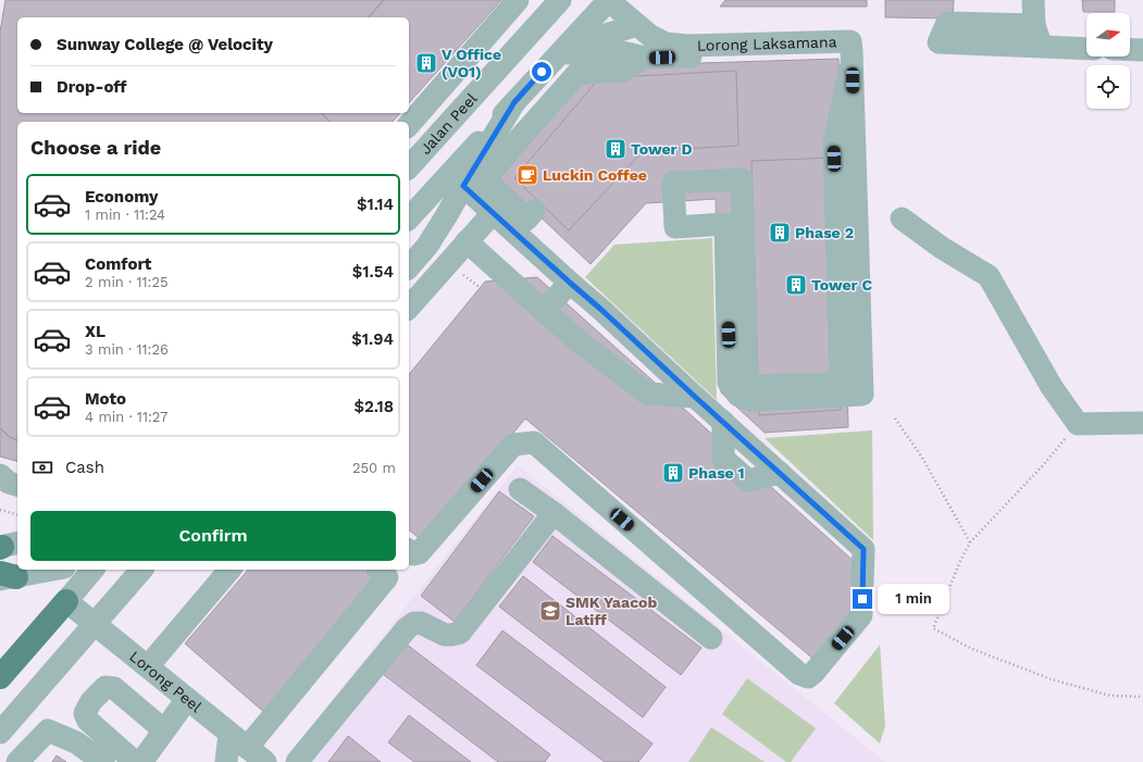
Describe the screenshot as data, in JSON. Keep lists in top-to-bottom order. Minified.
{"streets":{"street":["Lorong Laksamana","Jalan Peel","Lorong Peel"]},"places":{"building":["V Office (VO1)","Tower D","Phase 2","Tower C","Phase 1"],"cafe":["Luckin Coffee"],"school or university":["SMK Yaacob Latiff"]},"north":"right","page":{"banner":["Sunway College @ Velocity","Drop-off"],"heading":"Choose a ride","list":[{"name":"Economy","note":"1 min · 11:24","value":"$1.14"},{"name":"Comfort","note":"2 min · 11:25","value":"$1.54"},{"name":"XL","note":"3 min · 11:26","value":"$1.94"},{"name":"Moto","note":"4 min · 11:27","value":"$2.18"}],"pay":["Cash","250 m"],"buttons":"Confirm","bubble":"1 min"}}
